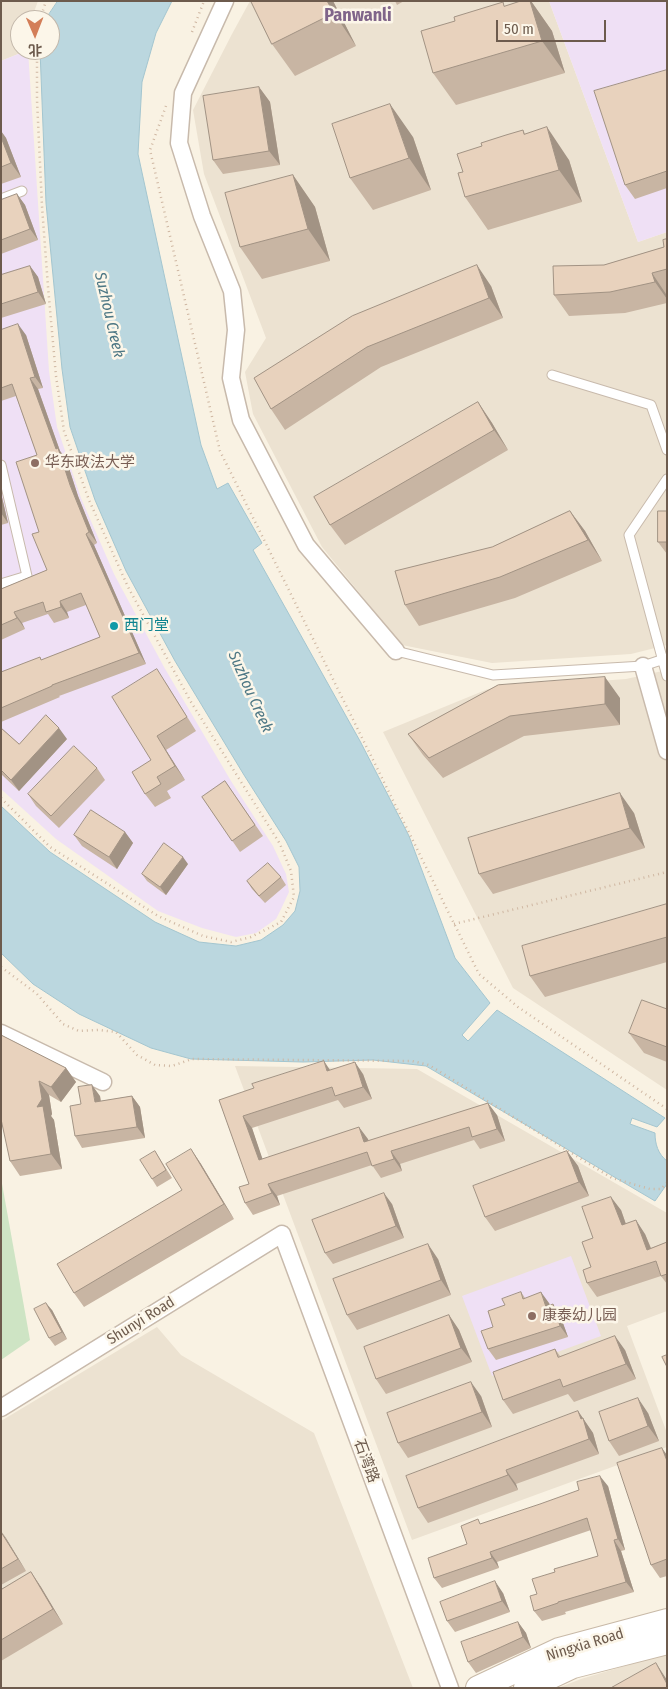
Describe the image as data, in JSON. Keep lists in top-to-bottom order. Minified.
{"streets":{"main road":["Ningxia Road"],"street":["Shunyi Road","石湾路"]},"crossings":[["Shunyi Road","石湾路"]],"districts":["Panwanli"],"water":["Suzhou Creek"],"places":["华东政法大学","西门堂","康泰幼儿园"],"scale_bar":"50 m","north":"bottom"}
